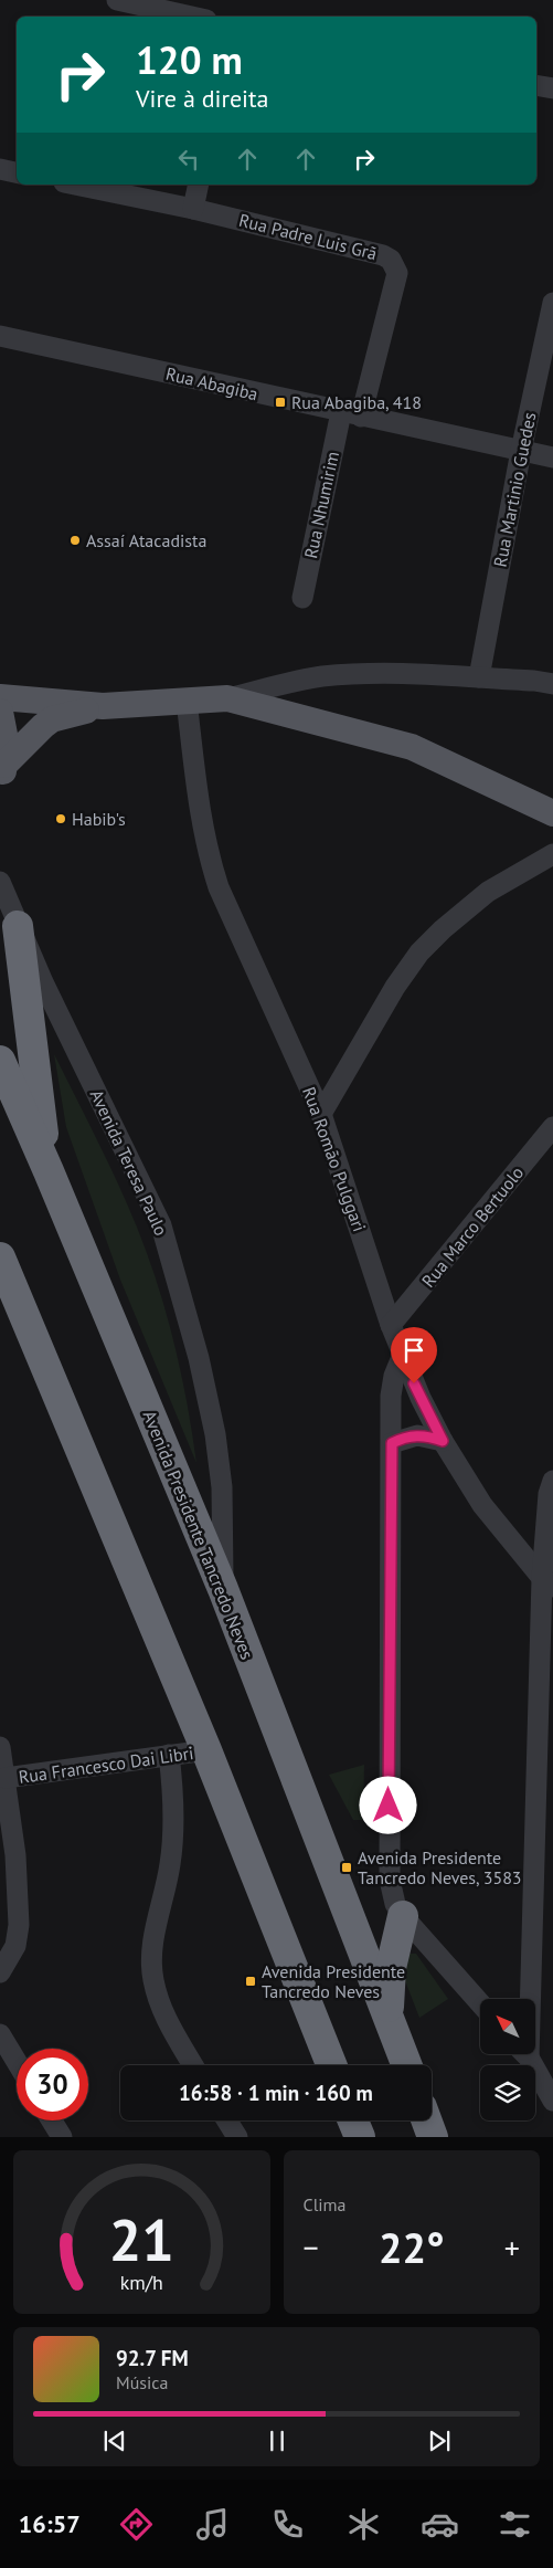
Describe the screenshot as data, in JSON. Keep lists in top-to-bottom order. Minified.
{"streets":{"highway":["Avenida Presidente Tancredo Neves"],"street":["Rua Padre Luis Grã","Rua Abagiba","Rua Martinio Guedes","Rua Nhumirim","Rua Romão Pulggari","Avenida Teresa Paulo","Rua Marco Bertuolo","Rua Francesco Dai Libri"]},"crossings":[["Rua Padre Luis Grã","Rua Abagiba"],["Rua Padre Luis Grã","Rua Nhumirim"],["Rua Abagiba","Rua Martinio Guedes"],["Rua Abagiba","Rua Nhumirim"],["Rua Romão Pulggari","Rua Marco Bertuolo"],["Avenida Teresa Paulo","Avenida Presidente Tancredo Neves"]],"places":{"transit":["Rua Abagiba, 418","Avenida Presidente Tancredo Neves, 3583","Avenida Presidente Tancredo Neves"],"other":["Assaí Atacadista","Habib's"]},"north":"top left","page":{"turn":["120 m","Vire à direita"],"limit":"30","trip":"16:58 · 1 min · 160 m","tile":"Clima","heat":["−","22°","+"],"song":["92.7 FM","Música"],"tabs":"16:57","gauge":["21","km/h"]}}
